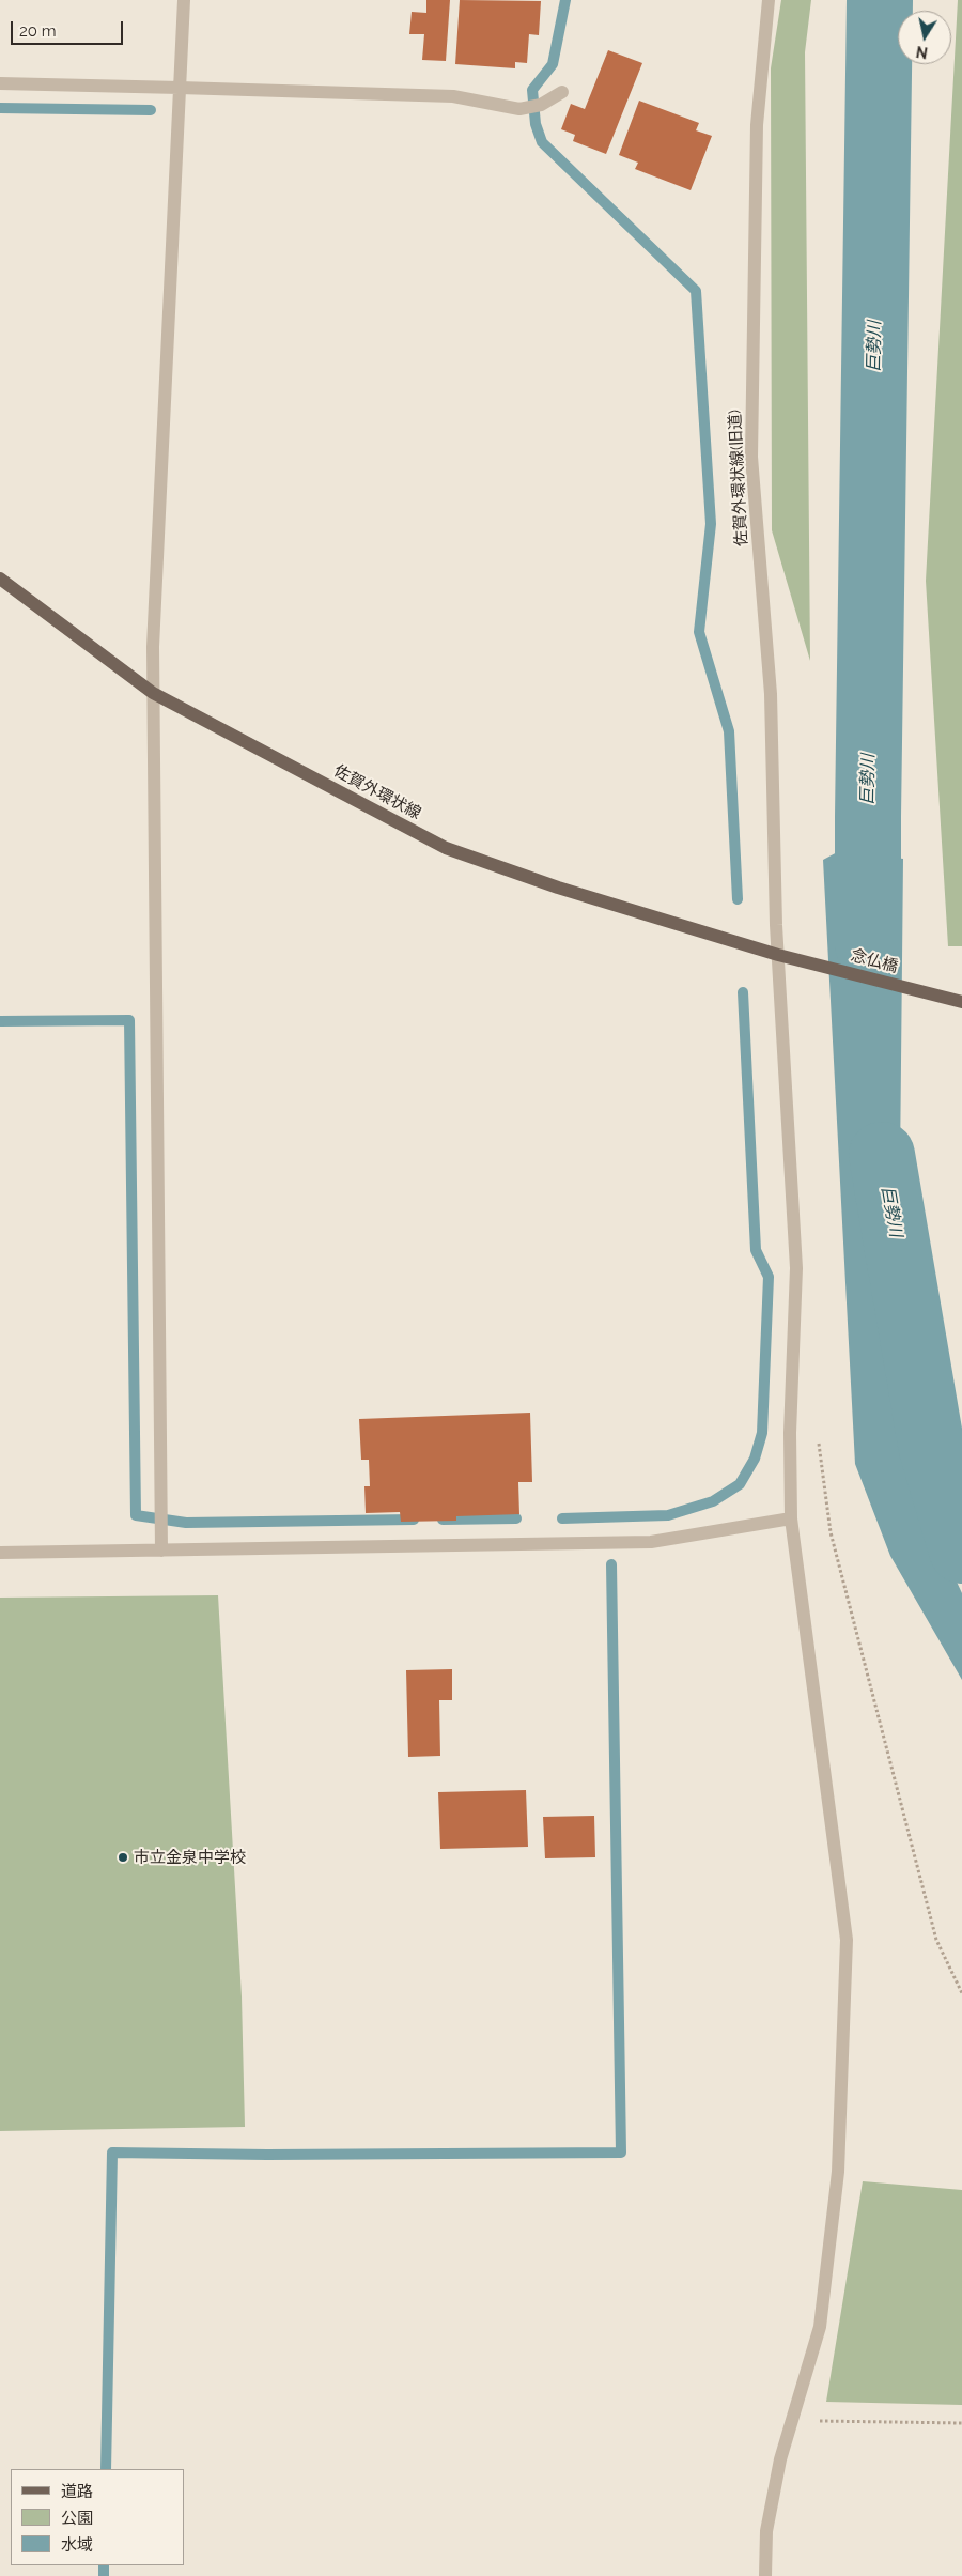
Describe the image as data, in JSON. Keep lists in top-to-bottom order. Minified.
{"streets":{"main road":["佐賀外環状線","念仏橋"],"street":["佐賀外環状線(旧道)"]},"crossings":[["佐賀外環状線(旧道)","佐賀外環状線"],["佐賀外環状線(旧道)","念仏橋"],["佐賀外環状線","念仏橋"]],"water":["巨勢川"],"places":["市立金泉中学校"],"legend":["道路","公園","水域"],"scale_bar":"20 m","north":"bottom"}
